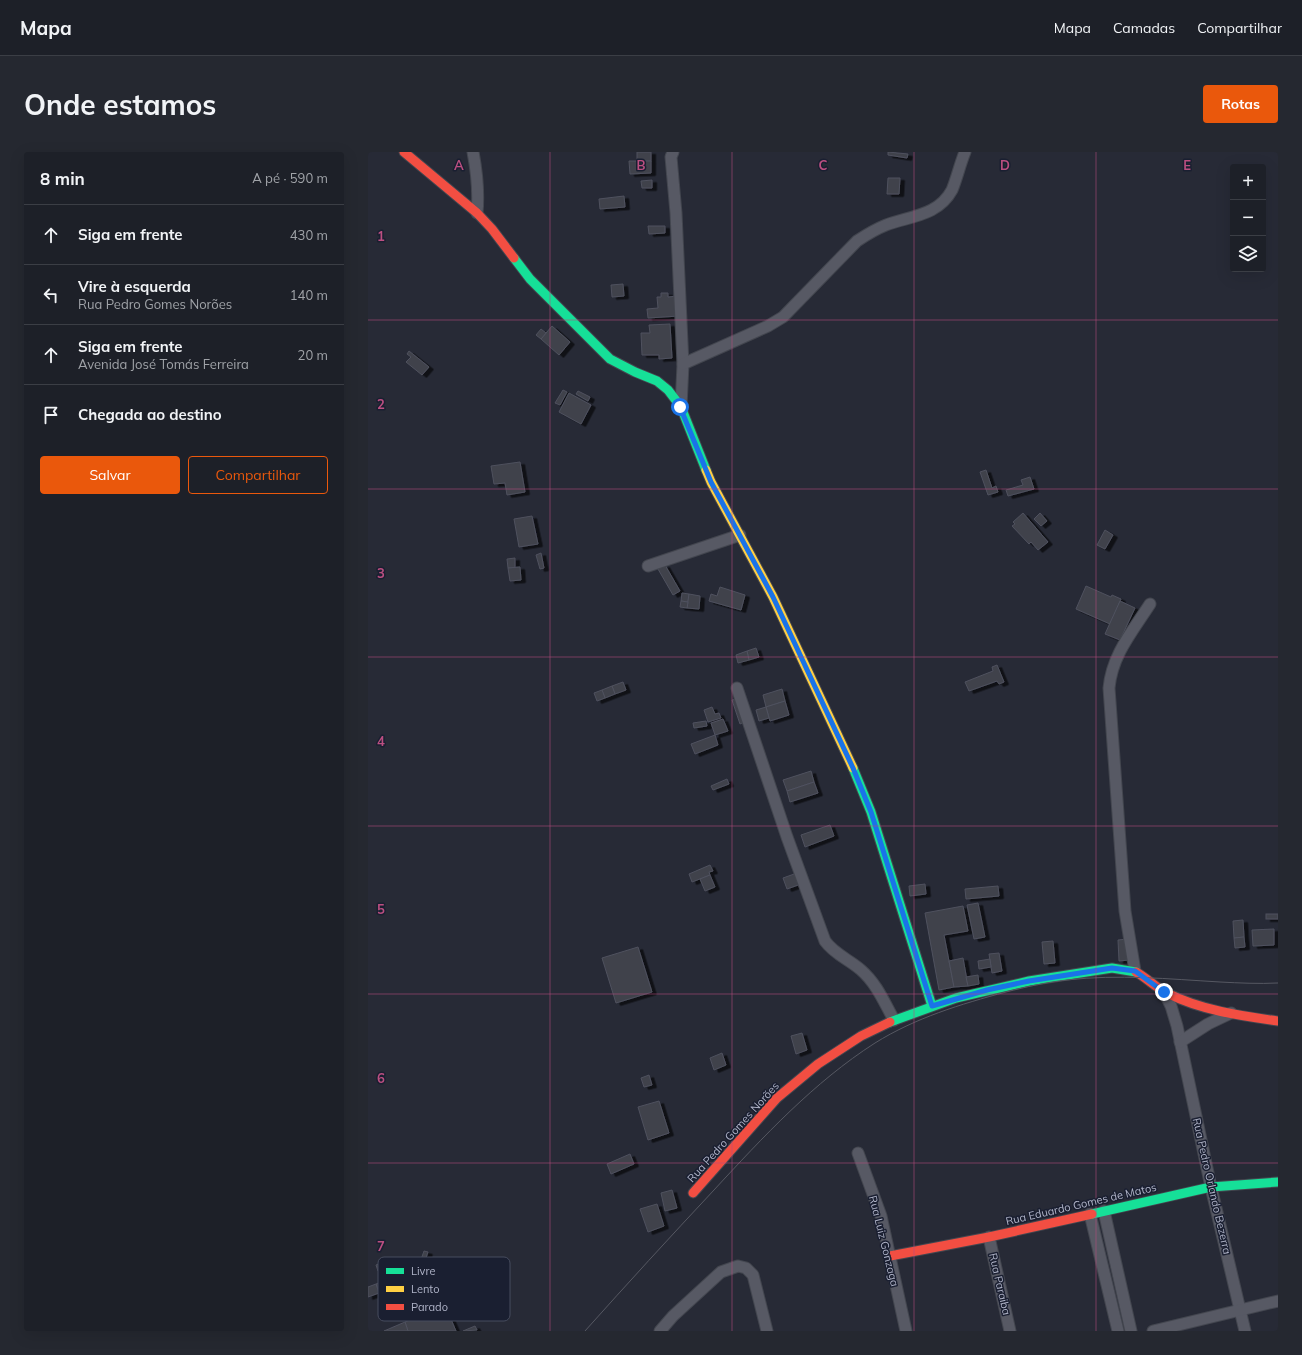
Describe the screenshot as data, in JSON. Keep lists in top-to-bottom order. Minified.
{"streets":{"street":["Rua Pedro Gomes Norões","Rua Pedro Orlando Bezerra","Rua Eduardo Gomes de Matos","Rua Luiz Gonzaga","Rua Paraiba"]},"crossings":[["Rua Pedro Gomes Norões","Rua Pedro Orlando Bezerra"],["Rua Pedro Orlando Bezerra","Rua Eduardo Gomes de Matos"],["Rua Eduardo Gomes de Matos","Rua Luiz Gonzaga"],["Rua Eduardo Gomes de Matos","Rua Paraiba"]],"legend":["Livre","Lento","Parado"],"page":{"header":"Mapa","nav":["Mapa","Camadas","Compartilhar"],"buttons":["Rotas",["Salvar","Compartilhar"]],"title":"Onde estamos","heading":["8 min","A pé · 590 m"],"map_buttons":["+","−"],"list":[["Siga em frente","430 m"],["Vire à esquerda","Rua Pedro Gomes Norões","140 m"],["Siga em frente","Avenida José Tomás Ferreira","20 m"],"Chegada ao destino"]},"grid":{"columns":["A","B","C","D","E"],"rows":["1","2","3","4","5","6","7"]}}
